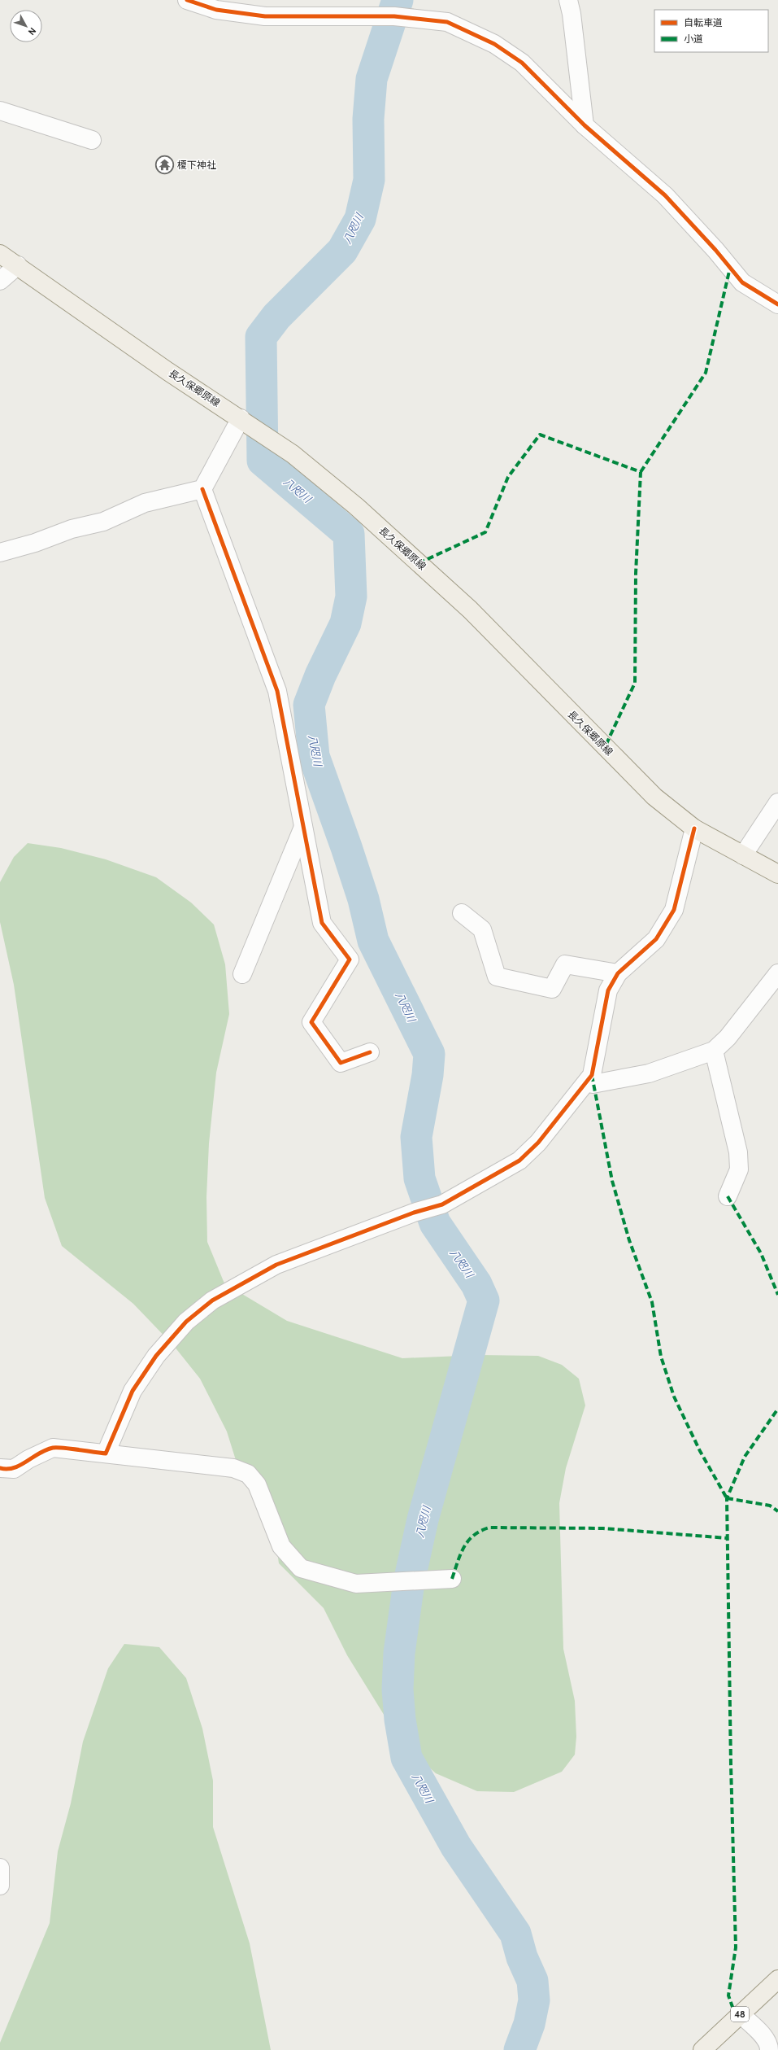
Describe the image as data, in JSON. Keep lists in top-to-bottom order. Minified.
{"streets":{"main road":["長久保郷原線","48"]},"water":["八咫川"],"places":{"temple":["榎下神社"]},"legend":["自転車道","小道"],"north":"bottom right"}
